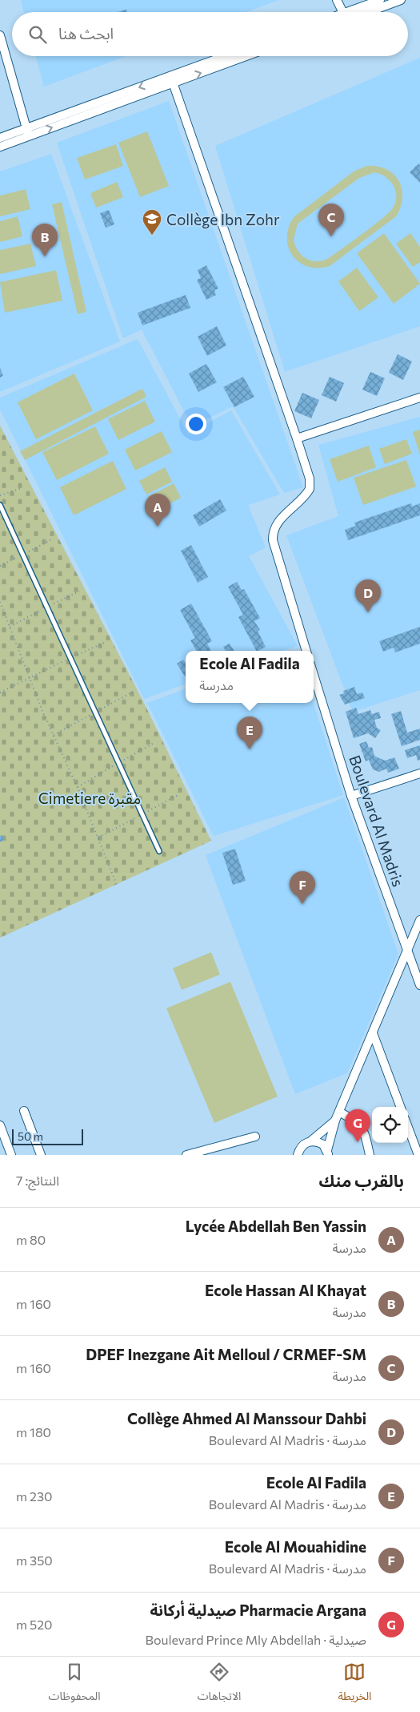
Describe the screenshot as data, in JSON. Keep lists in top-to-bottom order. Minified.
{"streets":{"street":["Boulevard Al Madris"]},"parks":["Cimetiere مقبرة"],"places":{"school or university":["Collège Ibn Zohr"]},"scale_bar":"50 m","page":{"search":"ابحث هنا","pins":["C","B","A","D","E","F","G"],"popup":["Ecole Al Fadila","مدرسة"],"scale":"50 m","heading":["بالقرب منك","النتائج: 7"],"list":[{"mark":"A","name":"Lycée Abdellah Ben Yassin","note":"مدرسة","value":"80 m"},{"mark":"B","name":"Ecole Hassan Al Khayat","note":"مدرسة","value":"160 m"},{"mark":"C","name":"DPEF Inezgane Ait Melloul / CRMEF-SM","note":"مدرسة","value":"160 m"},{"mark":"D","name":"Collège Ahmed Al Manssour Dahbi","note":"مدرسة · Boulevard Al Madris","value":"180 m"},{"mark":"E","name":"Ecole Al Fadila","note":"مدرسة · Boulevard Al Madris","value":"230 m"},{"mark":"F","name":"Ecole Al Mouahidine","note":"مدرسة · Boulevard Al Madris","value":"350 m"},{"mark":"G","name":"Pharmacie Argana صيدلية أركانة","note":"صيدلية · Boulevard Prince Mly Abdellah","value":"520 m"}],"nav":["الخريطة","الاتجاهات","المحفوظات"]}}
